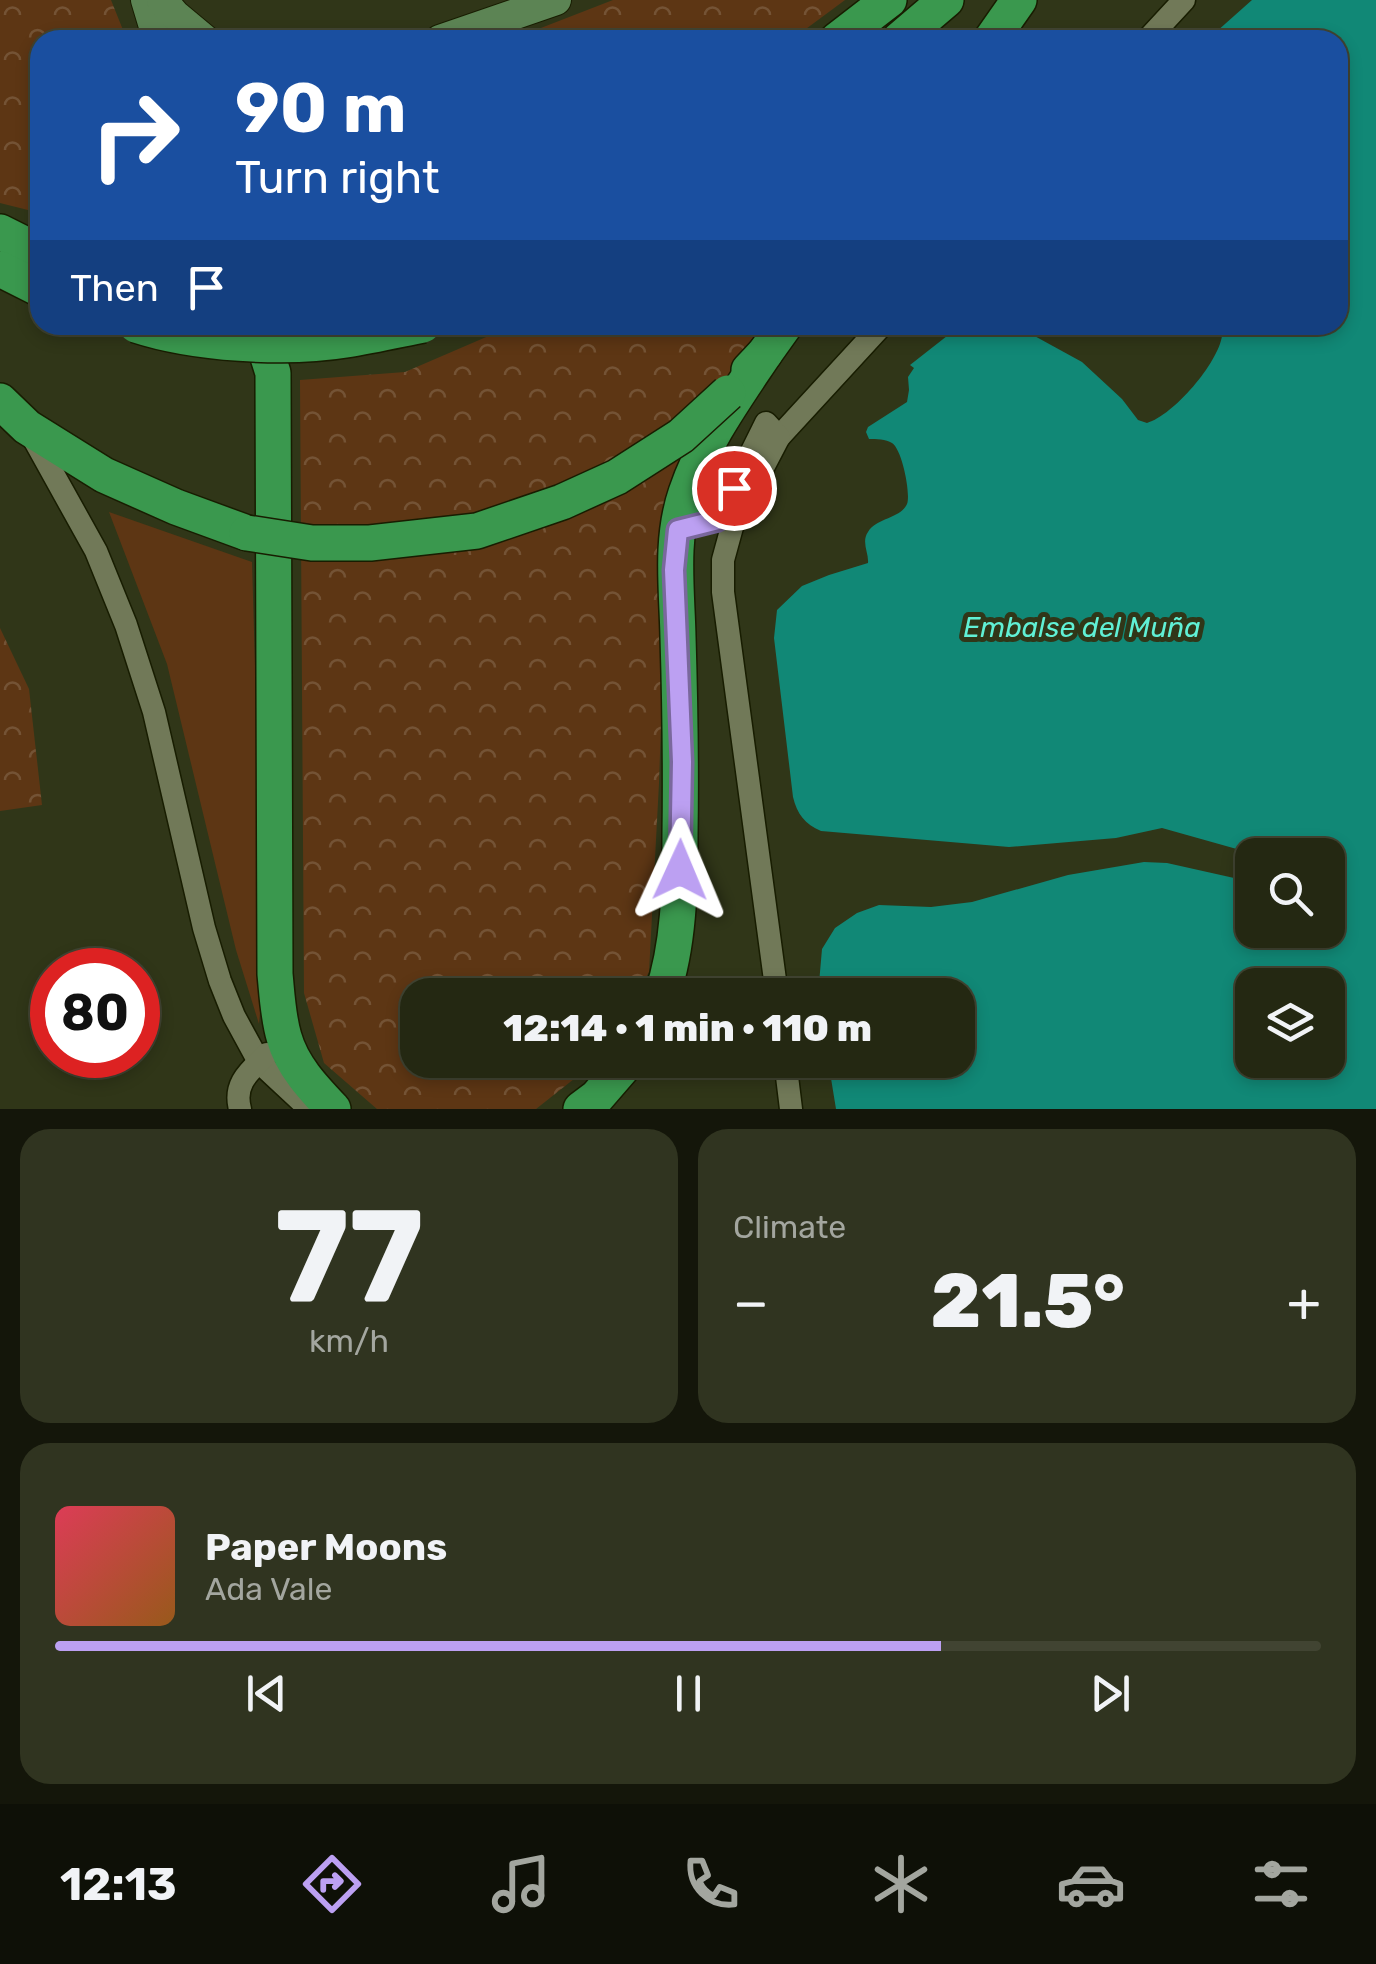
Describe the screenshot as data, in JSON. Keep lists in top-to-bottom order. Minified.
{"water":["Embalse del Muña"],"page":{"turn":["90 m","Turn right"],"then":"Then","limit":"80","trip":"12:14 · 1 min · 110 m","tile":[["77","km/h"],"Climate"],"heat":["−","21.5°","+"],"song":["Paper Moons","Ada Vale"],"tabs":"12:13"}}
